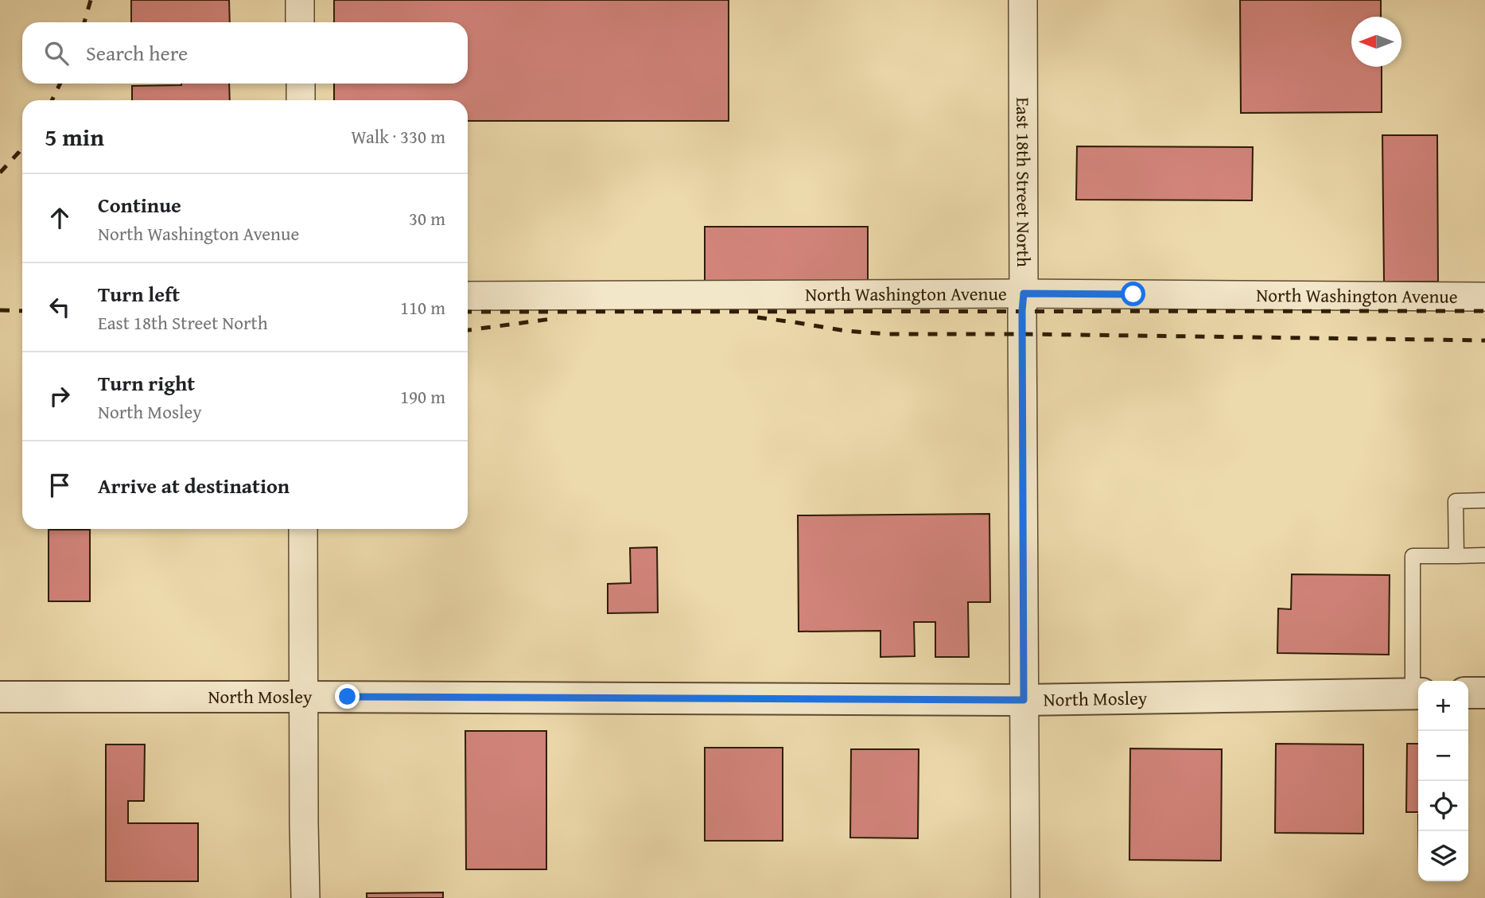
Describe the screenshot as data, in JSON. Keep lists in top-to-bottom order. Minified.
{"streets":{"street":["East 18th Street North","North Washington Avenue","North Mosley"]},"crossings":[["East 18th Street North","North Washington Avenue"],["East 18th Street North","North Mosley"]],"north":"left","page":{"search":"Search here","heading":["5 min","Walk · 330 m"],"list":[["Continue","North Washington Avenue","30 m"],["Turn left","East 18th Street North","110 m"],["Turn right","North Mosley","190 m"],"Arrive at destination"],"map_buttons":["+","−"]}}
